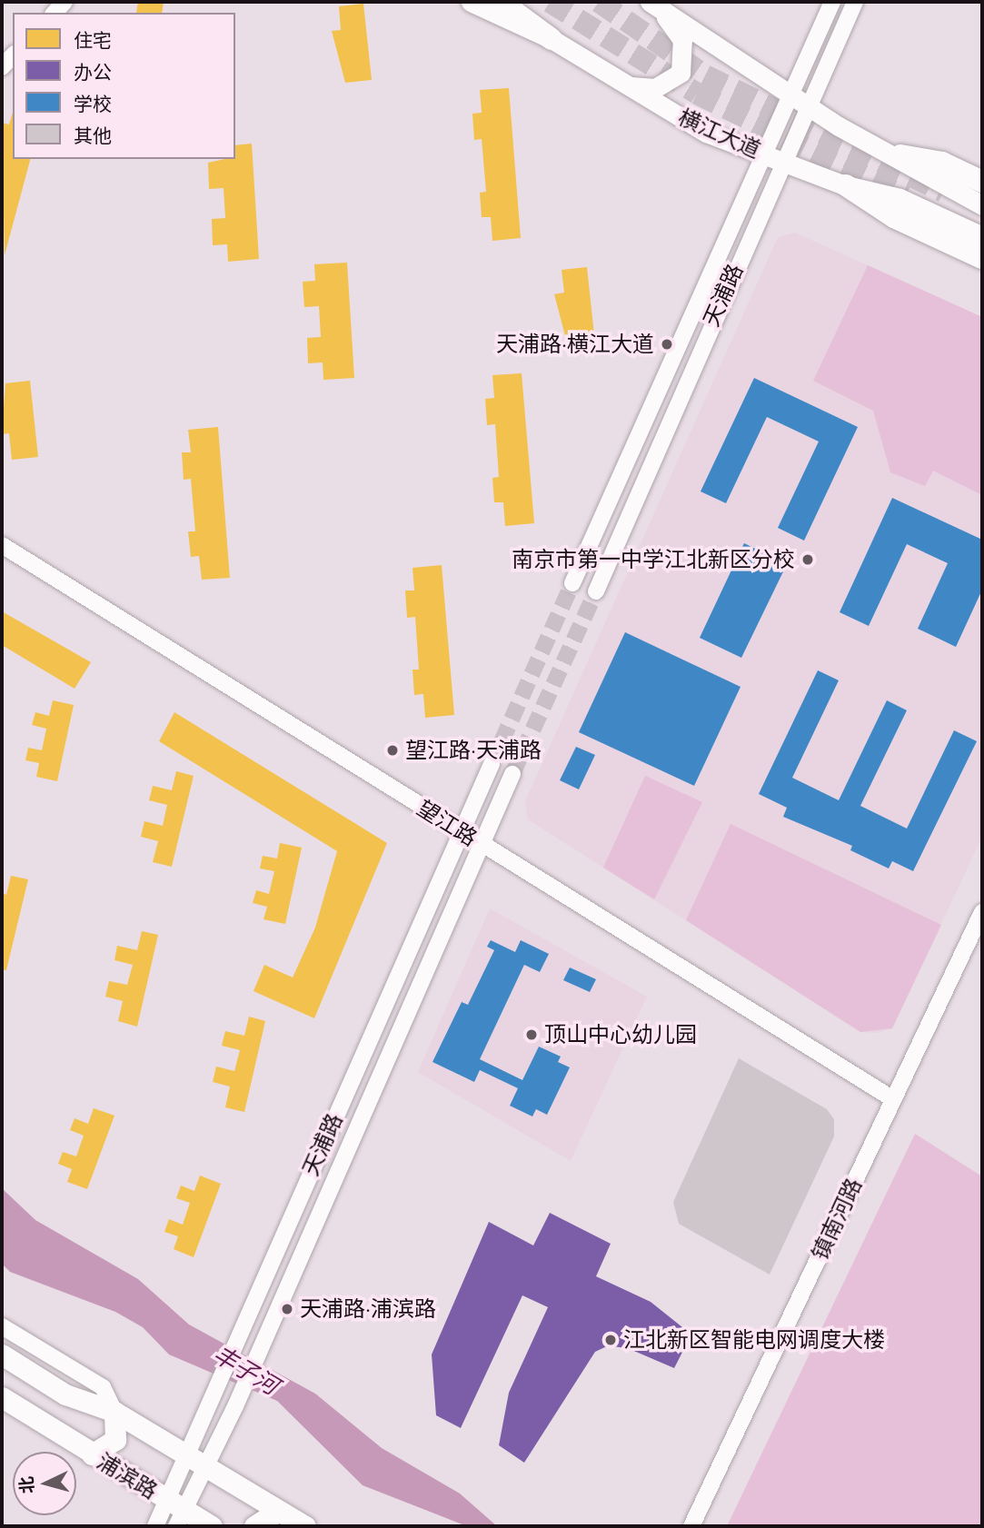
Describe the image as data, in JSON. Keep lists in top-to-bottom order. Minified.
{"streets":{"main road":["横江大道","浦滨路"],"street":["天浦路","望江路","镇南河路"]},"crossings":[["横江大道","天浦路"],["天浦路","望江路"],["天浦路","浦滨路"],["望江路","镇南河路"]],"water":["丰子河"],"places":["天浦路·横江大道","南京市第一中学江北新区分校","望江路·天浦路","顶山中心幼儿园","天浦路·浦滨路","江北新区智能电网调度大楼"],"legend":["住宅","办公","学校","其他"],"north":"left"}
